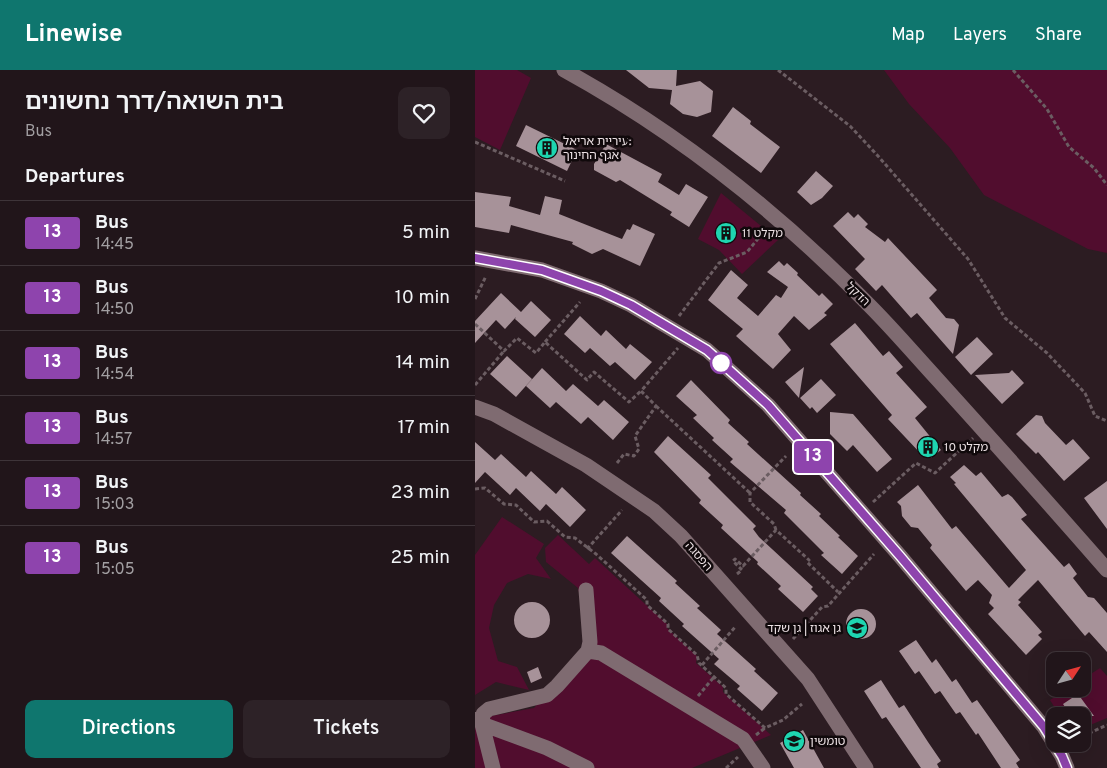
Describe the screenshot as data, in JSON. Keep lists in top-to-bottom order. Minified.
{"streets":{"street":["הדקל","הפסגה"]},"places":{"building":["עיריית אריאל: אגף החינוך","מקלט 11","מקלט 10"],"school or university":["גן אגוז | גן שקד","טומשין"]},"lines":["bus line 13"],"north":"top right","page":{"header":"Linewise","nav":["Map","Layers","Share"],"heading":[["בית השואה/דרך נחשונים","Bus"],"Departures"],"on_map":"13","list":[{"mark":"13","name":"Bus","note":"14:45","value":"5 min"},{"mark":"13","name":"Bus","note":"14:50","value":"10 min"},{"mark":"13","name":"Bus","note":"14:54","value":"14 min"},{"mark":"13","name":"Bus","note":"14:57","value":"17 min"},{"mark":"13","name":"Bus","note":"15:03","value":"23 min"},{"mark":"13","name":"Bus","note":"15:05","value":"25 min"}],"buttons":["Directions","Tickets"]}}
